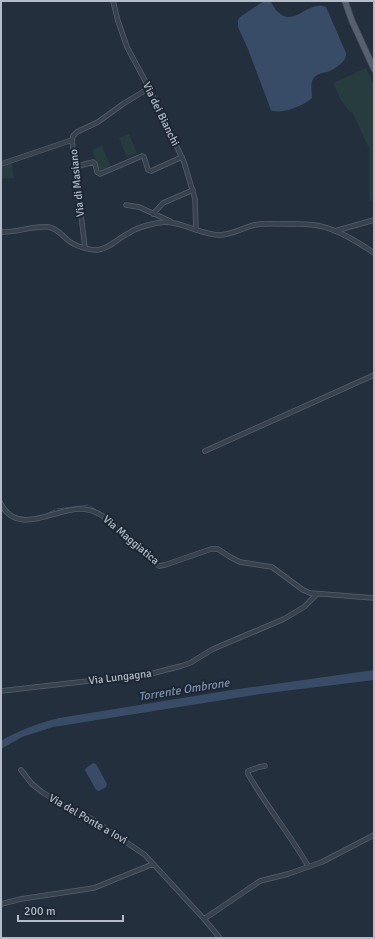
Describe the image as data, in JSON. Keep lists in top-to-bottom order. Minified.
{"streets":{"street":["Via dei Bianchi","Via di Masiano","Via Maggiatica","Via Lungagna","Via del Ponte a Iovi"]},"crossings":[["Via dei Bianchi","Via di Masiano"],["Via Maggiatica","Via Lungagna"]],"water":["Torrente Ombrone"],"scale_bar":"200 m"}
